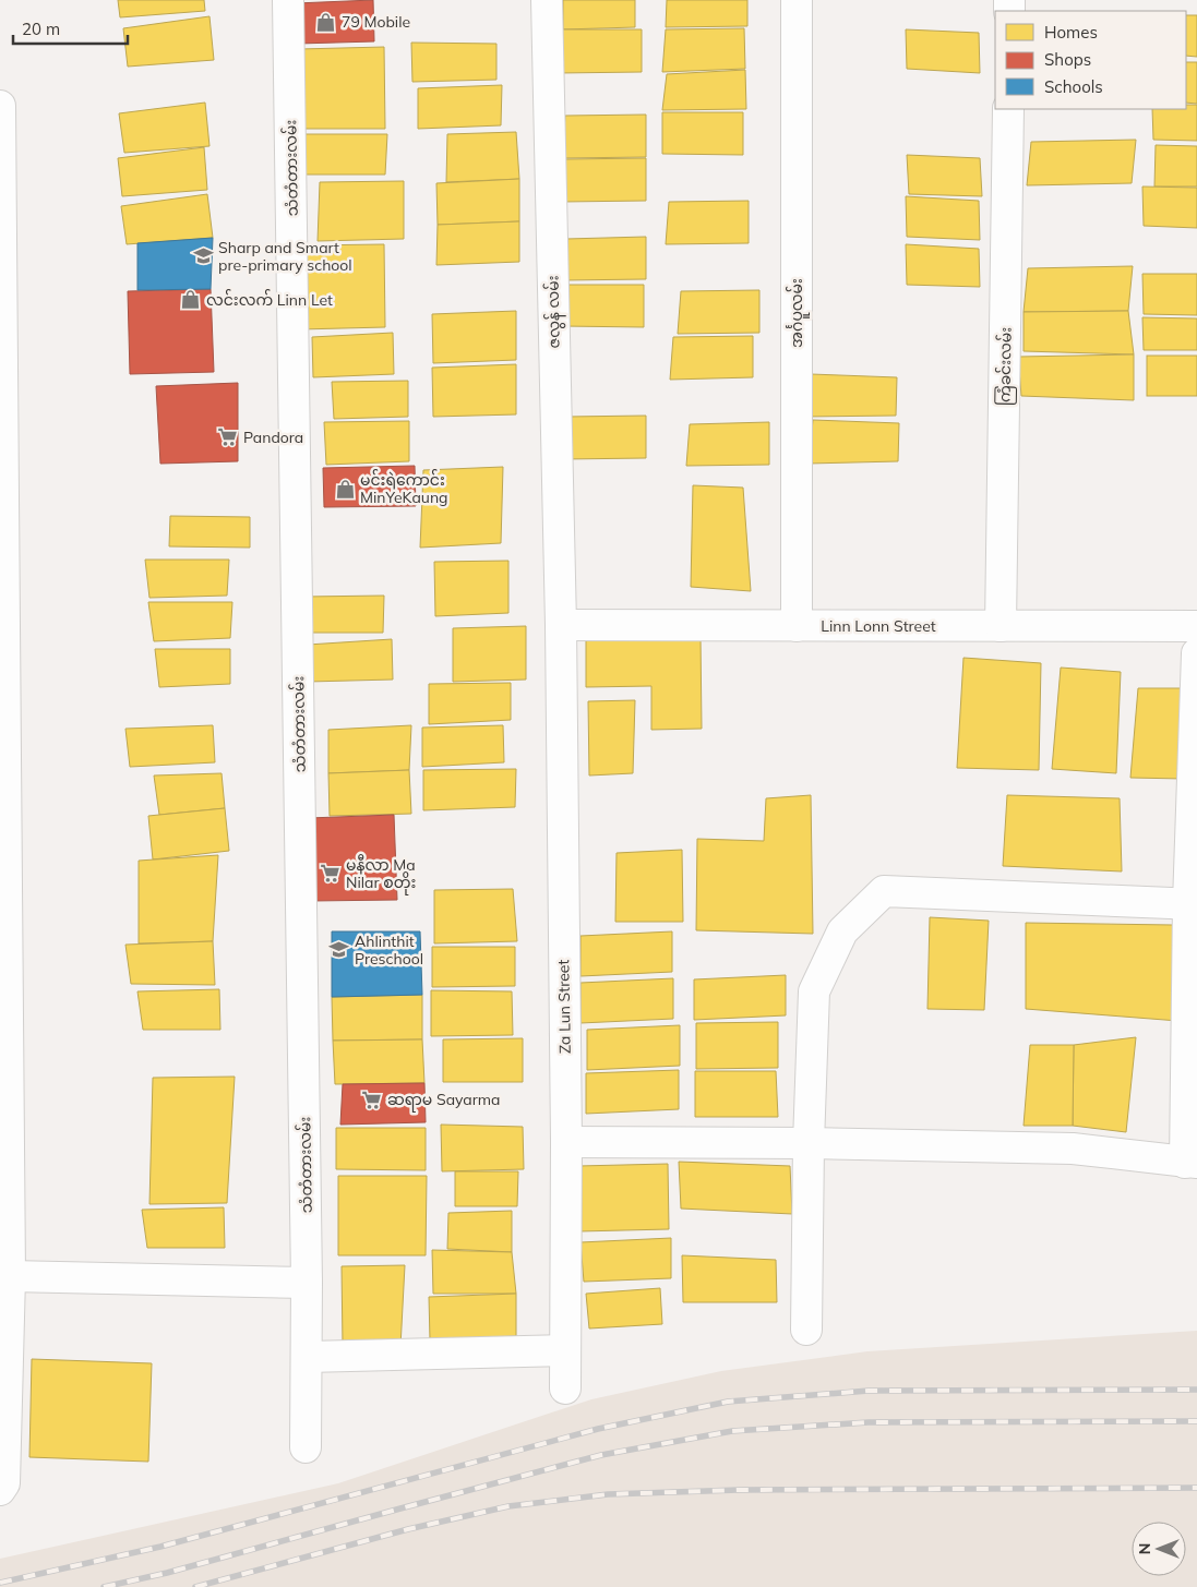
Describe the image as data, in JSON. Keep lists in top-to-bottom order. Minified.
{"streets":{"street":["သံတံတားလမ်း","ဇလွန် လမ်း","အင်္ဂပူလမ်း","ကြံခင်းလမ်း","Linn Lonn Street","Za Lun Street"]},"crossings":[["ဇလွန် လမ်း","Linn Lonn Street"],["ဇလွန် လမ်း","Za Lun Street"],["အင်္ဂပူလမ်း","Linn Lonn Street"],["ကြံခင်းလမ်း","Linn Lonn Street"],["Linn Lonn Street","Za Lun Street"]],"places":{"shop":["79 Mobile","လင်းလက် Linn Let","မင်းရဲကောင်း MinYeKaung"],"school or university":["Sharp and Smart pre-primary school","Ahlinthit Preschool"],"supermarket":["Pandora","မနီလာ Ma Nilar စတိုး","ဆရာမ Sayarma"]},"legend":["Homes","Shops","Schools"],"scale_bar":"20 m","north":"left"}
